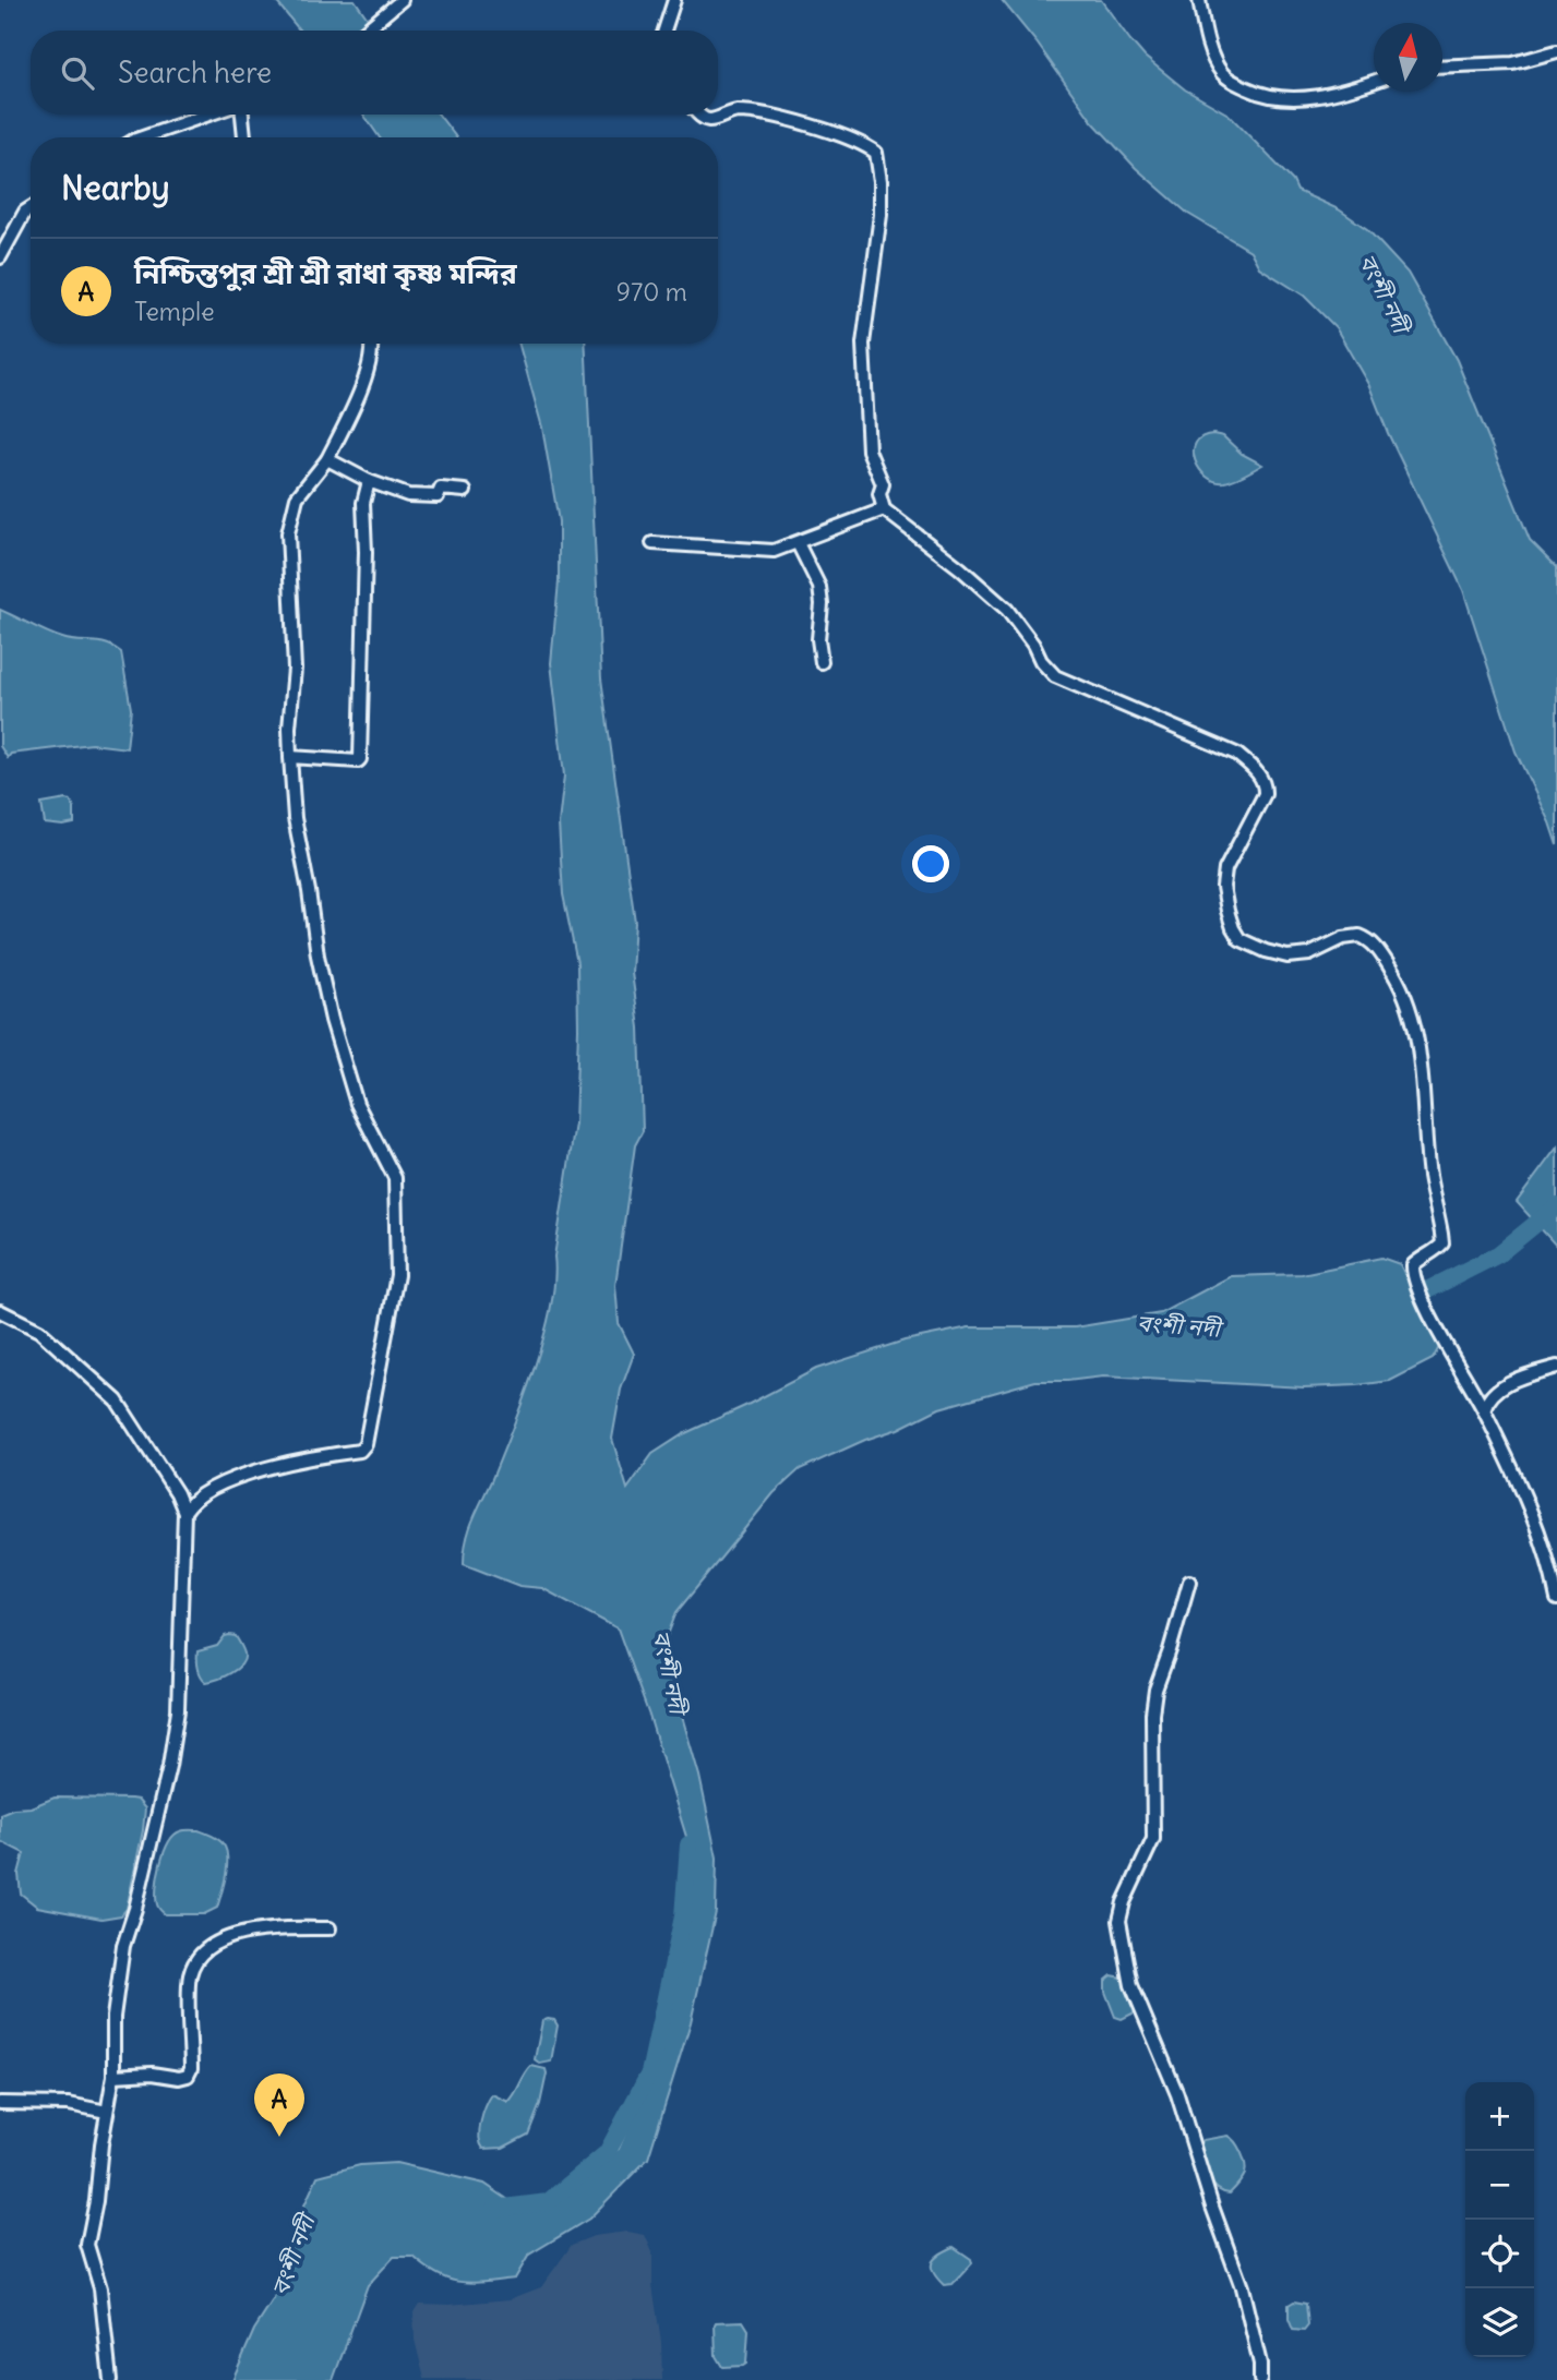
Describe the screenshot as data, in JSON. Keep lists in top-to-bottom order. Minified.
{"water":["বংশী নদী"],"north":"top","page":{"search":"Search here","heading":"Nearby","list":[{"mark":"A","name":"নিশ্চিন্তপুর শ্রী শ্রী রাধা কৃষ্ণ মন্দির","note":"Temple","value":"970 m"}],"pins":"A","map_buttons":["+","−"]}}
